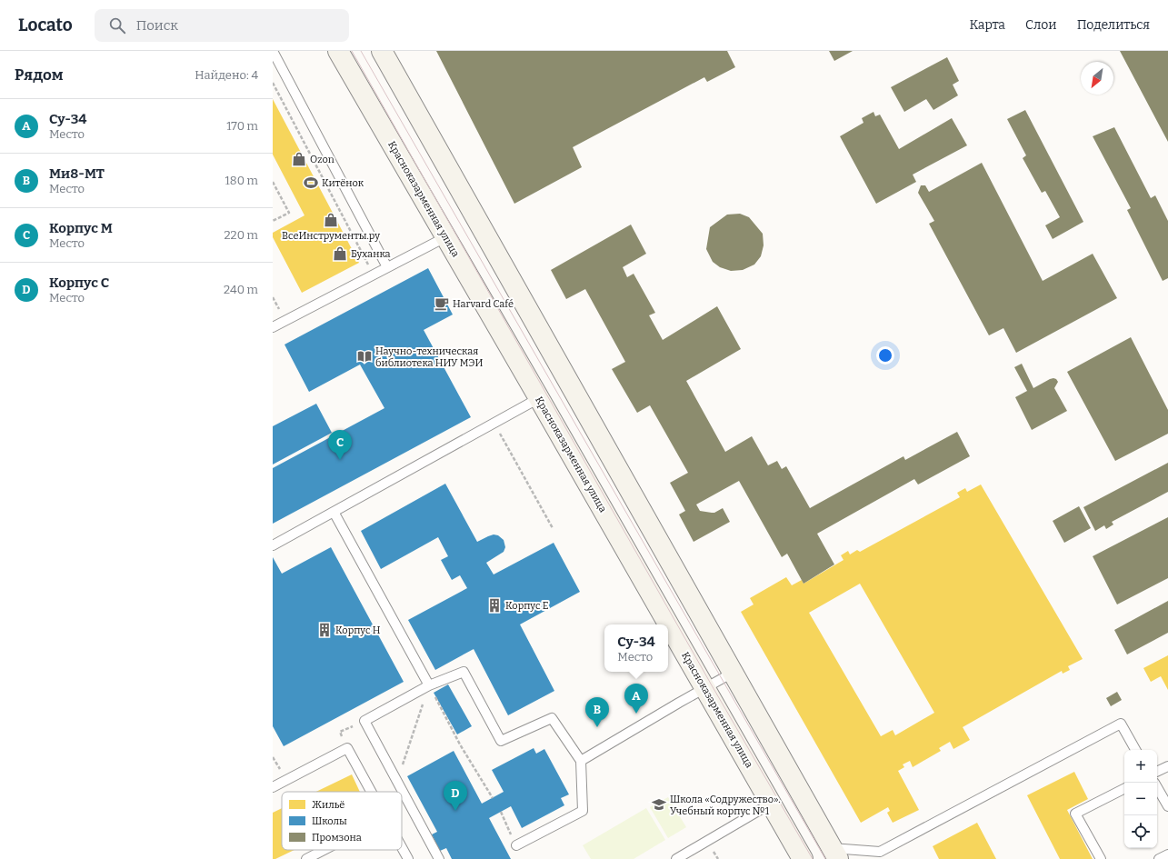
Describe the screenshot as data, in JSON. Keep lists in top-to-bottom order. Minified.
{"streets":{"main road":["Красноказарменная улица"]},"places":{"shop":["Ozon","ВсеИнструменты.ру","Буханка"],"sports":["Китёнок"],"cafe":["Harvard Café"],"library":["Научно-техническая библиотека НИУ МЭИ"],"building":["Корпус Е","Корпус Н"],"school or university":["Школа «Содружество». Учебный корпус №1"]},"legend":["Жильё","Школы","Промзона"],"north":"bottom left","page":{"header":"Locato","search":"Поиск","nav":["Карта","Слои","Поделиться"],"heading":["Рядом","Найдено: 4"],"list":[{"mark":"A","name":"Су-34","note":"Место","value":"170 m"},{"mark":"B","name":"Ми8-МТ","note":"Место","value":"180 m"},{"mark":"C","name":"Корпус М","note":"Место","value":"220 m"},{"mark":"D","name":"Корпус С","note":"Место","value":"240 m"}],"pins":["C","A","B","D"],"popup":["Су-34","Место"],"map_buttons":["+","−"]}}
